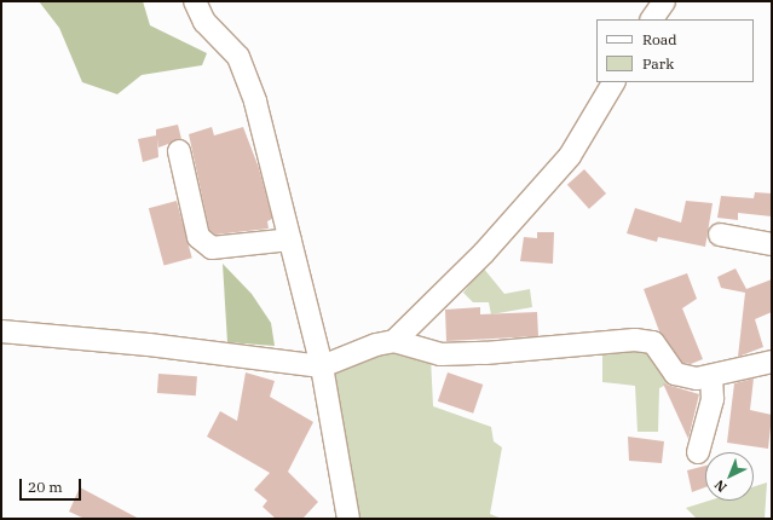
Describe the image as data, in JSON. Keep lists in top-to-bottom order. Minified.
{"legend":["Road","Park"],"scale_bar":"20 m","north":"bottom left"}
